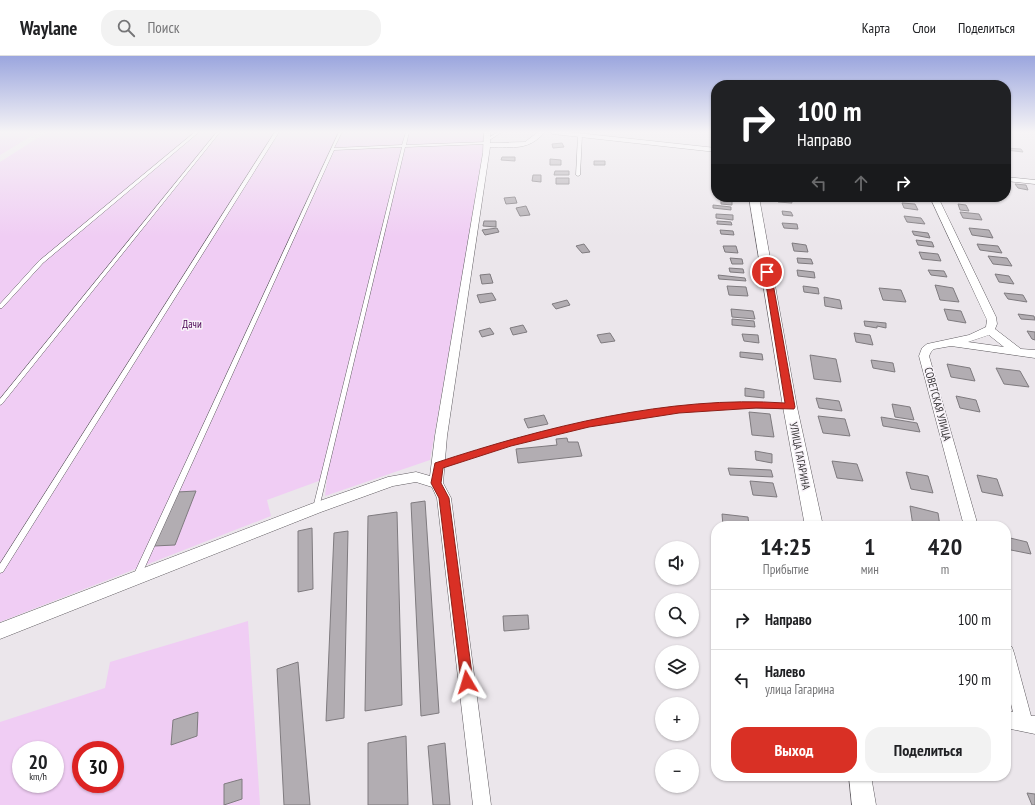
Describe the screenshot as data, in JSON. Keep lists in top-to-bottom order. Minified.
{"streets":{"street":["СОВЕТСКАЯ УЛИЦА","УЛИЦА ГАГАРИНА"]},"parks":["Дачи"],"page":{"header":"Waylane","search":"Поиск","nav":["Карта","Слои","Поделиться"],"turn":["100 m","Направо"],"eta":["14:25","Прибытие","1","мин","420","m"],"map_buttons":["+","−"],"list":[{"name":"Направо","value":"100 m"},{"name":"Налево","note":"улица Гагарина","value":"190 m"}],"buttons":["Выход","Поделиться"],"speed":"20 km/h","limit":"30"}}
